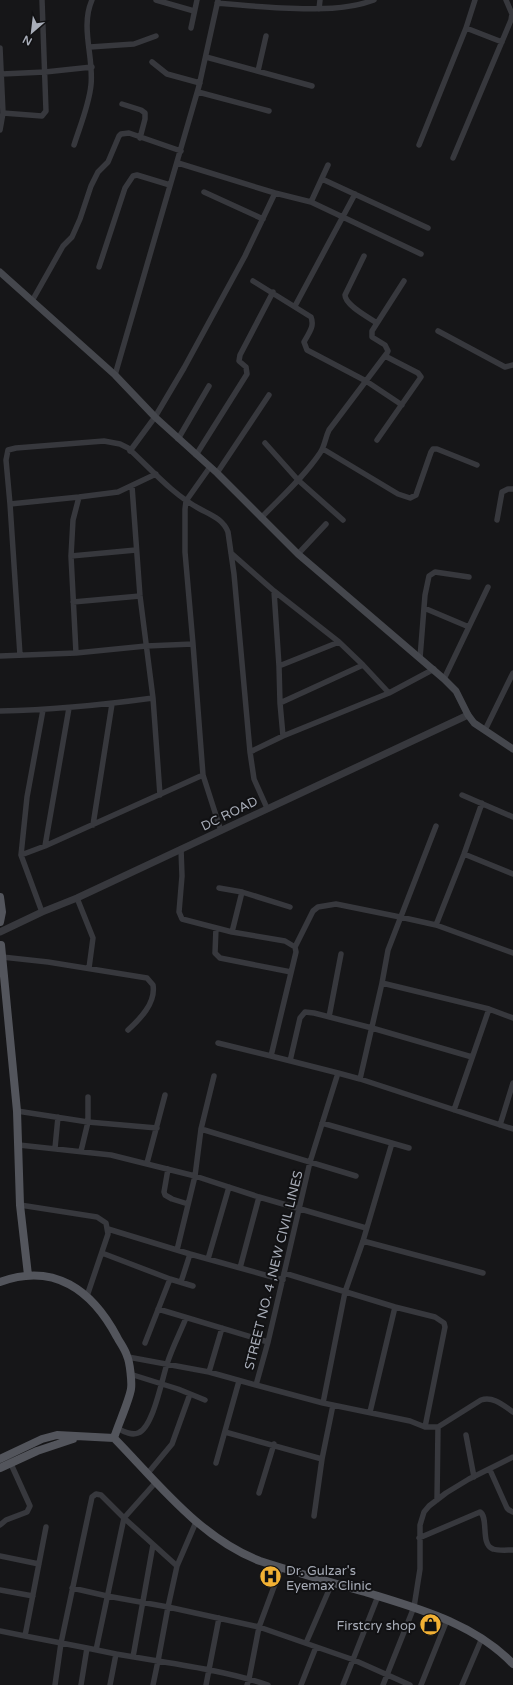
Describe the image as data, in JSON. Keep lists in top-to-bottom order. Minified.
{"streets":{"street":["DC ROAD","STREET NO. 4 ,NEW CIVIL LINES"]},"places":{"hospital":["Dr. Gulzar's Eyemax Clinic"],"shop":["Firstcry shop"]},"north":"bottom left"}
